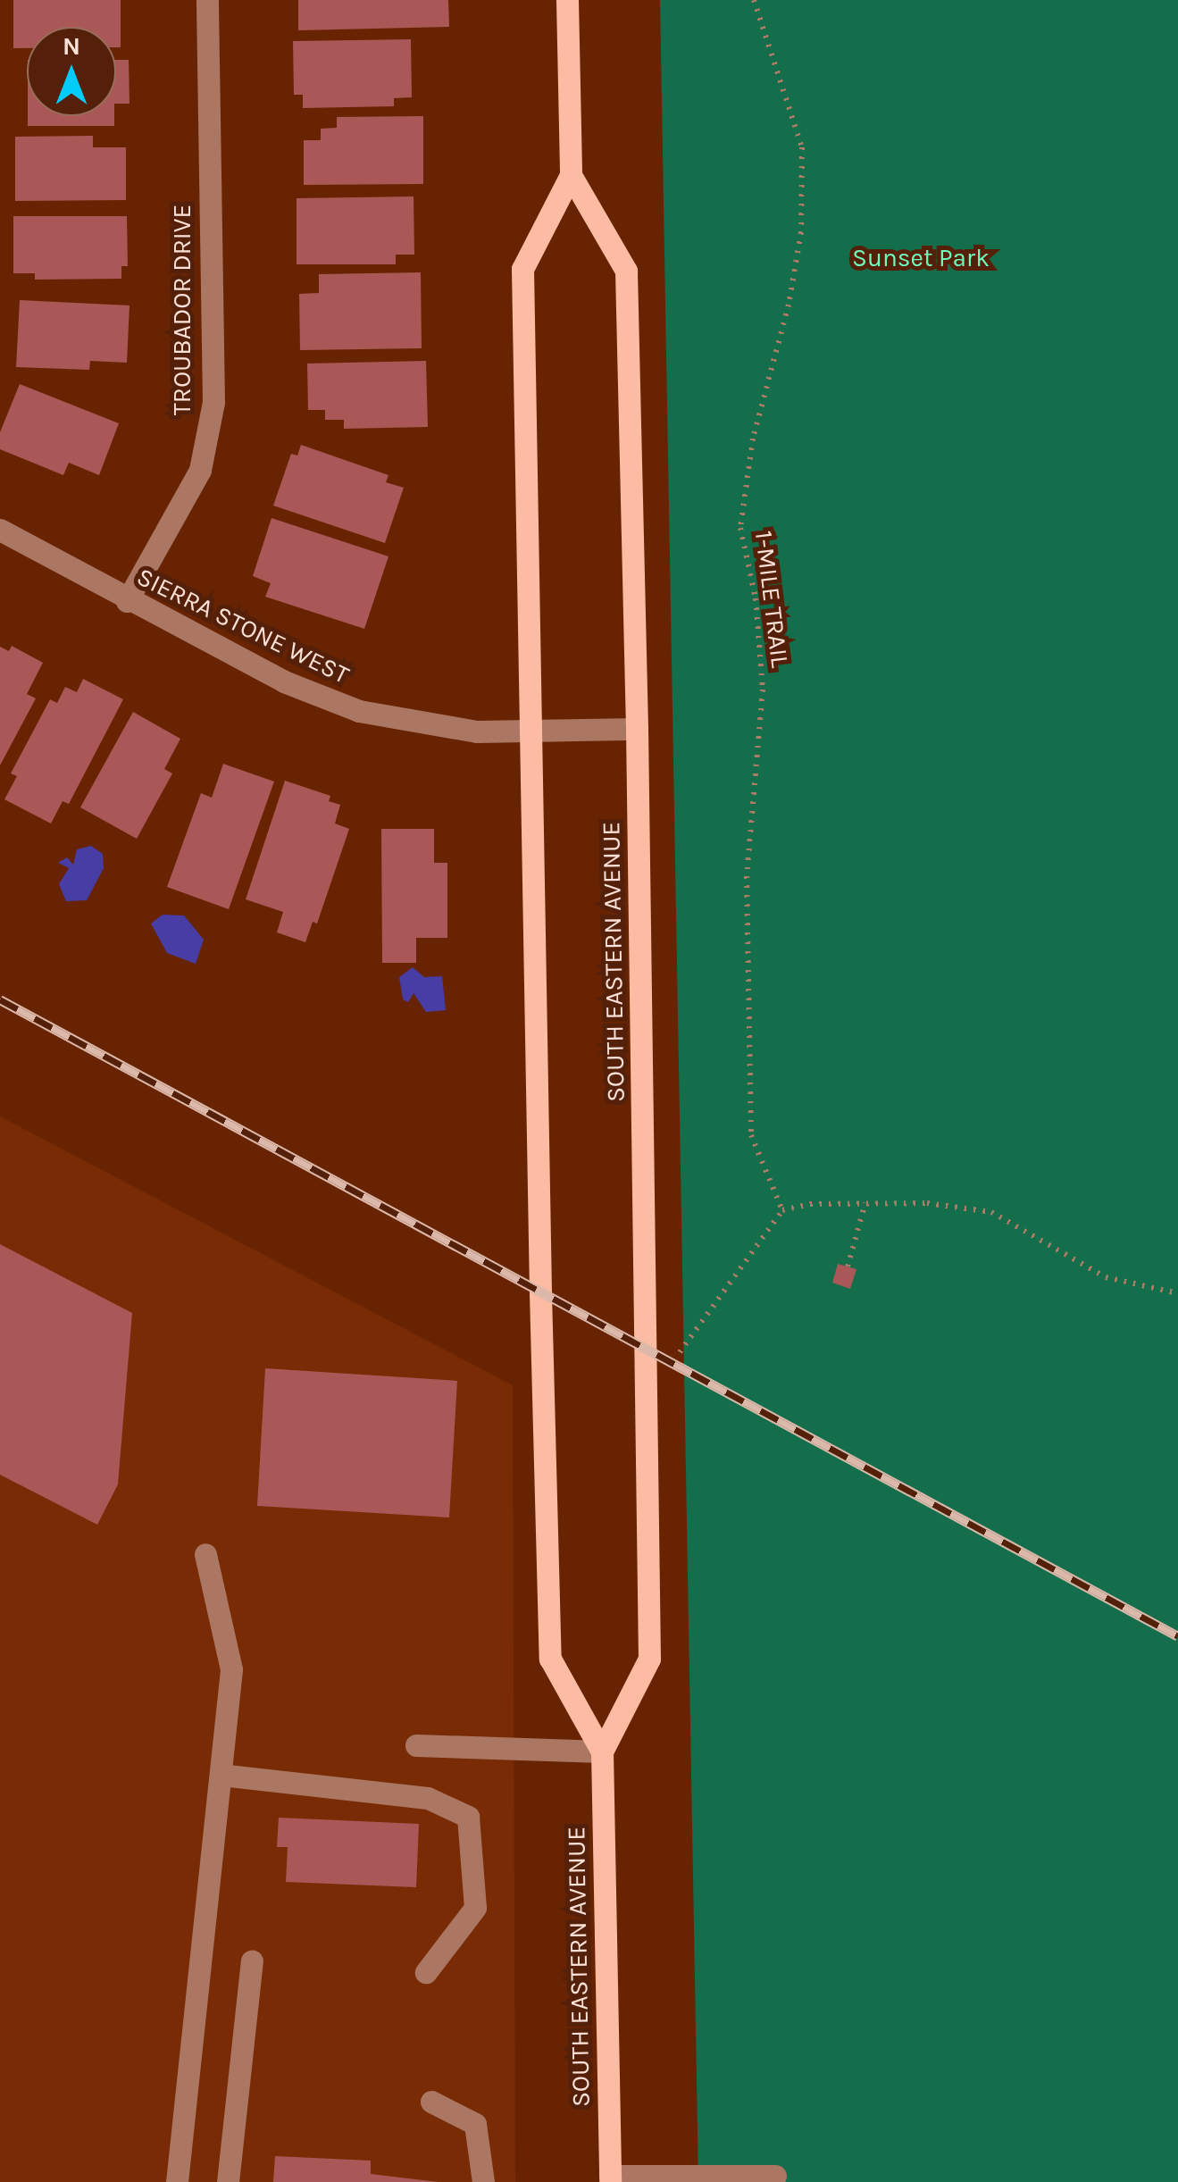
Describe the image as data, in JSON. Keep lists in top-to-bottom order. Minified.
{"streets":{"main road":["SOUTH EASTERN AVENUE"],"street":["TROUBADOR DRIVE","SIERRA STONE WEST"],"path":["1-MILE TRAIL"]},"crossings":[["TROUBADOR DRIVE","SIERRA STONE WEST"],["SIERRA STONE WEST","SOUTH EASTERN AVENUE"]],"parks":["Sunset Park"],"north":"top"}
